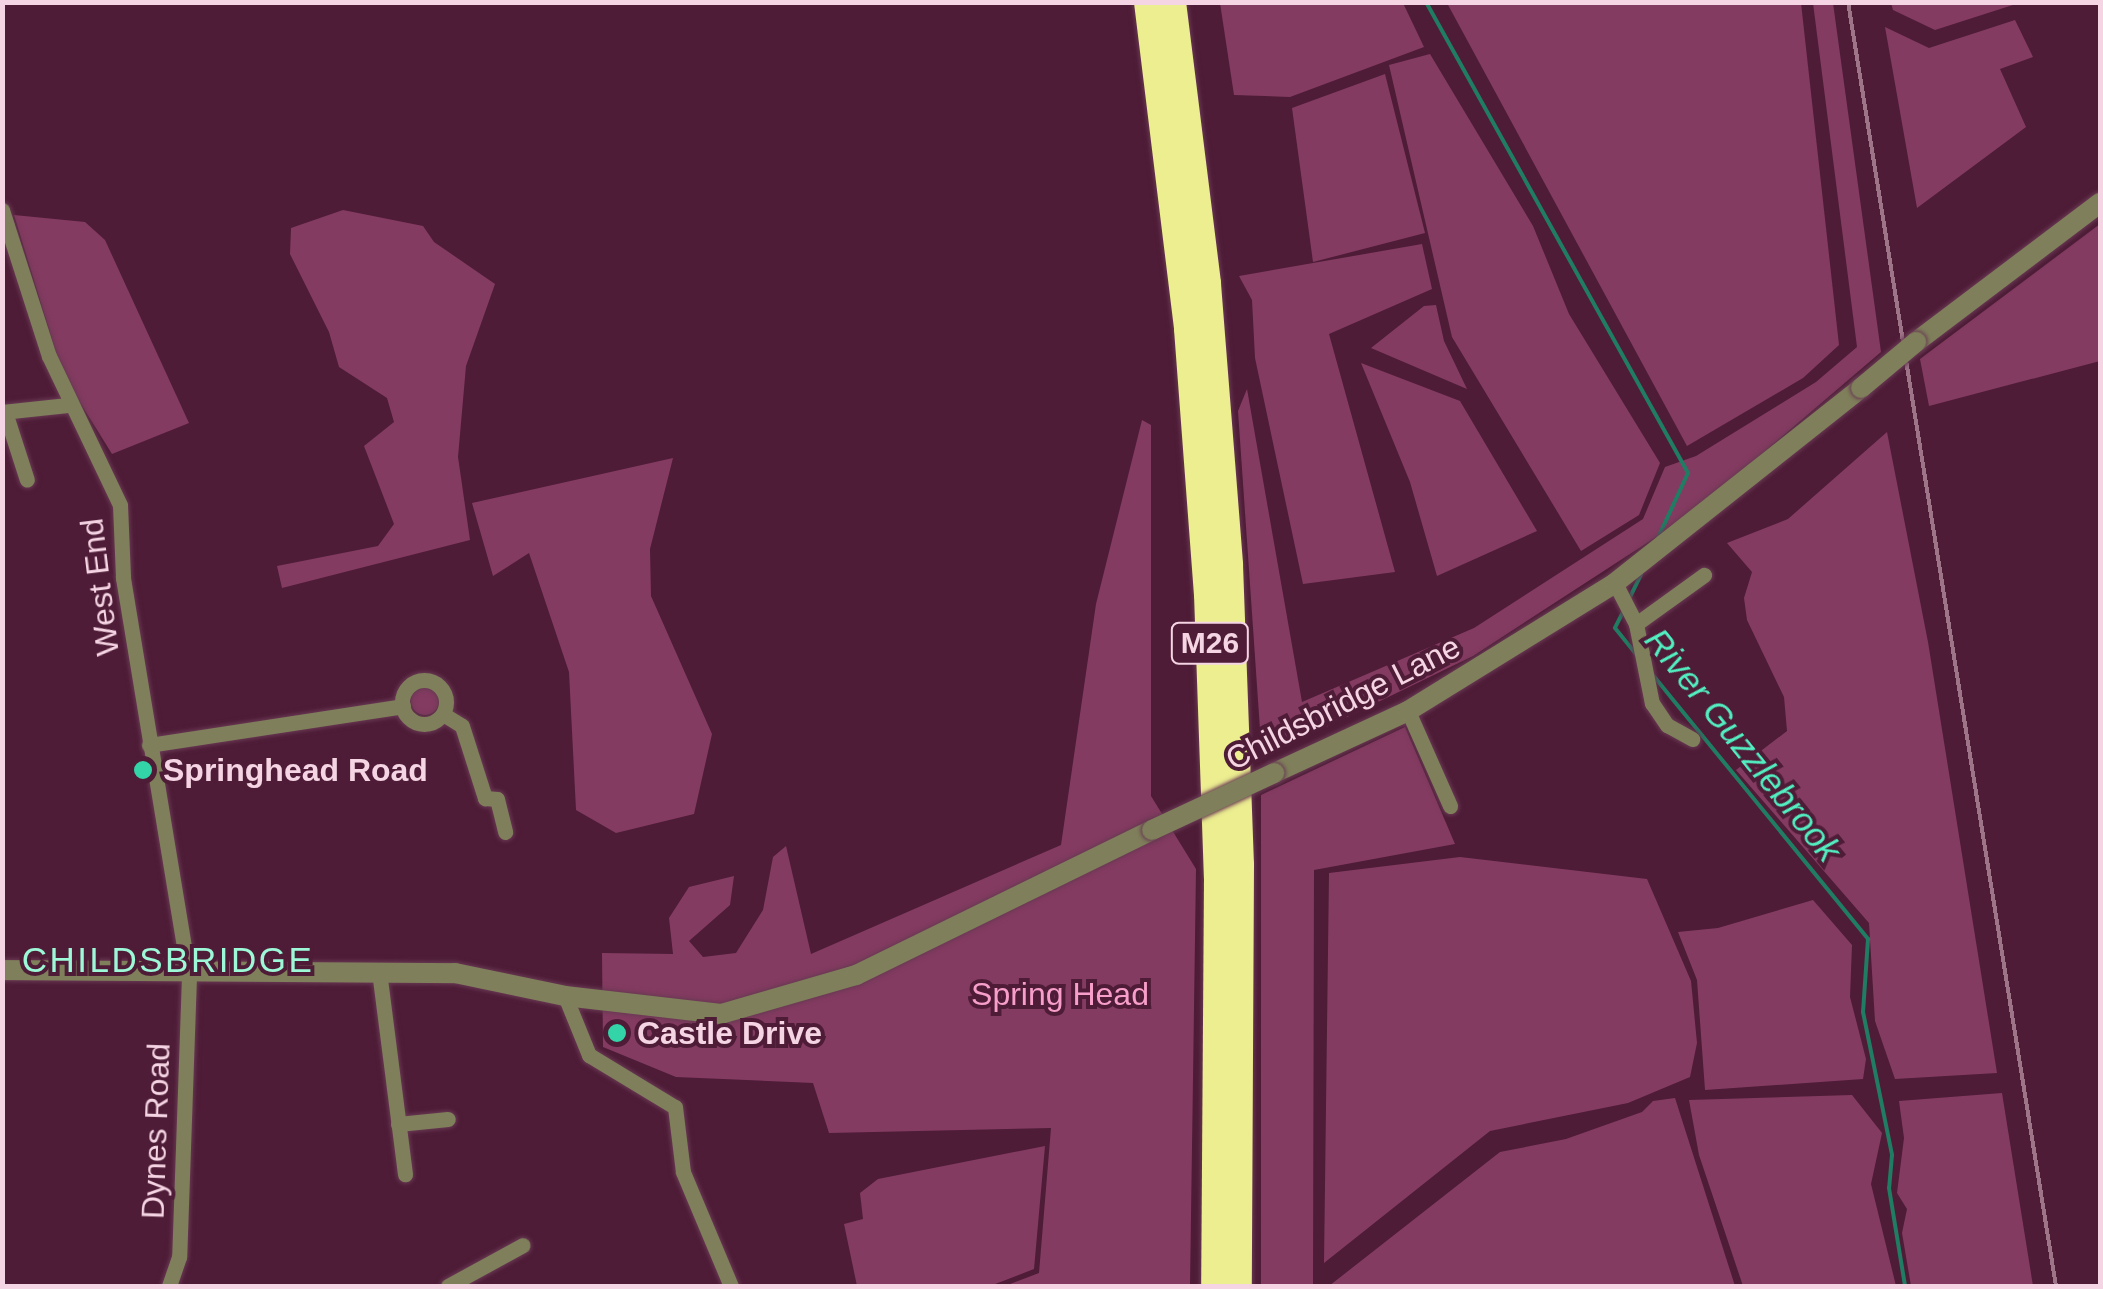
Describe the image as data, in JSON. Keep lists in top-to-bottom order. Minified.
{"streets":{"highway":["M26"],"street":["West End","Childsbridge Lane","Dynes Road"]},"crossings":[["West End","Childsbridge Lane"],["West End","Dynes Road"],["Childsbridge Lane","Dynes Road"]],"districts":["CHILDSBRIDGE"],"water":["River Guzzlebrook"],"parks":["Spring Head"],"places":["Springhead Road","Castle Drive"]}
